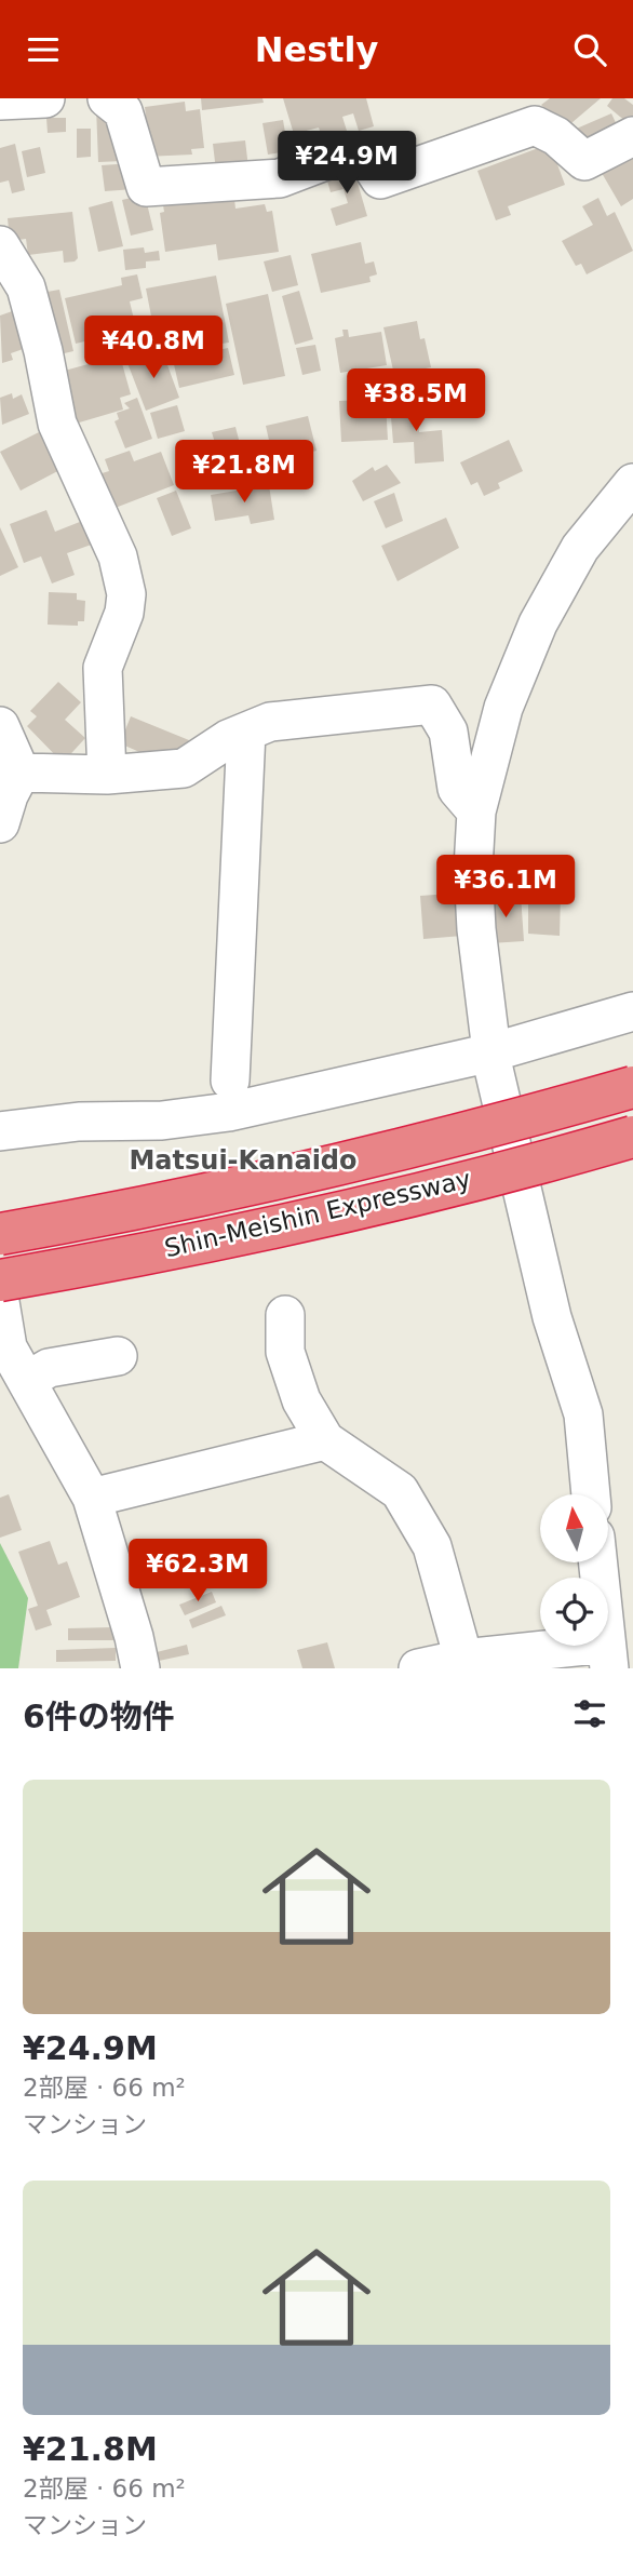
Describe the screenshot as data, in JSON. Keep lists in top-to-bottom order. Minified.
{"streets":{"highway":["Shin-Meishin Expressway"]},"districts":["Matsui-Kanaido"],"north":"top","page":{"header":"Nestly","price":["¥24.9M","¥40.8M","¥38.5M","¥21.8M","¥36.1M","¥62.3M"],"heading":"6件の物件","list":[{"name":"¥24.9M","note":"2部屋 · 66 m² · マンション"},{"name":"¥21.8M","note":"2部屋 · 66 m² · マンション"}]}}
